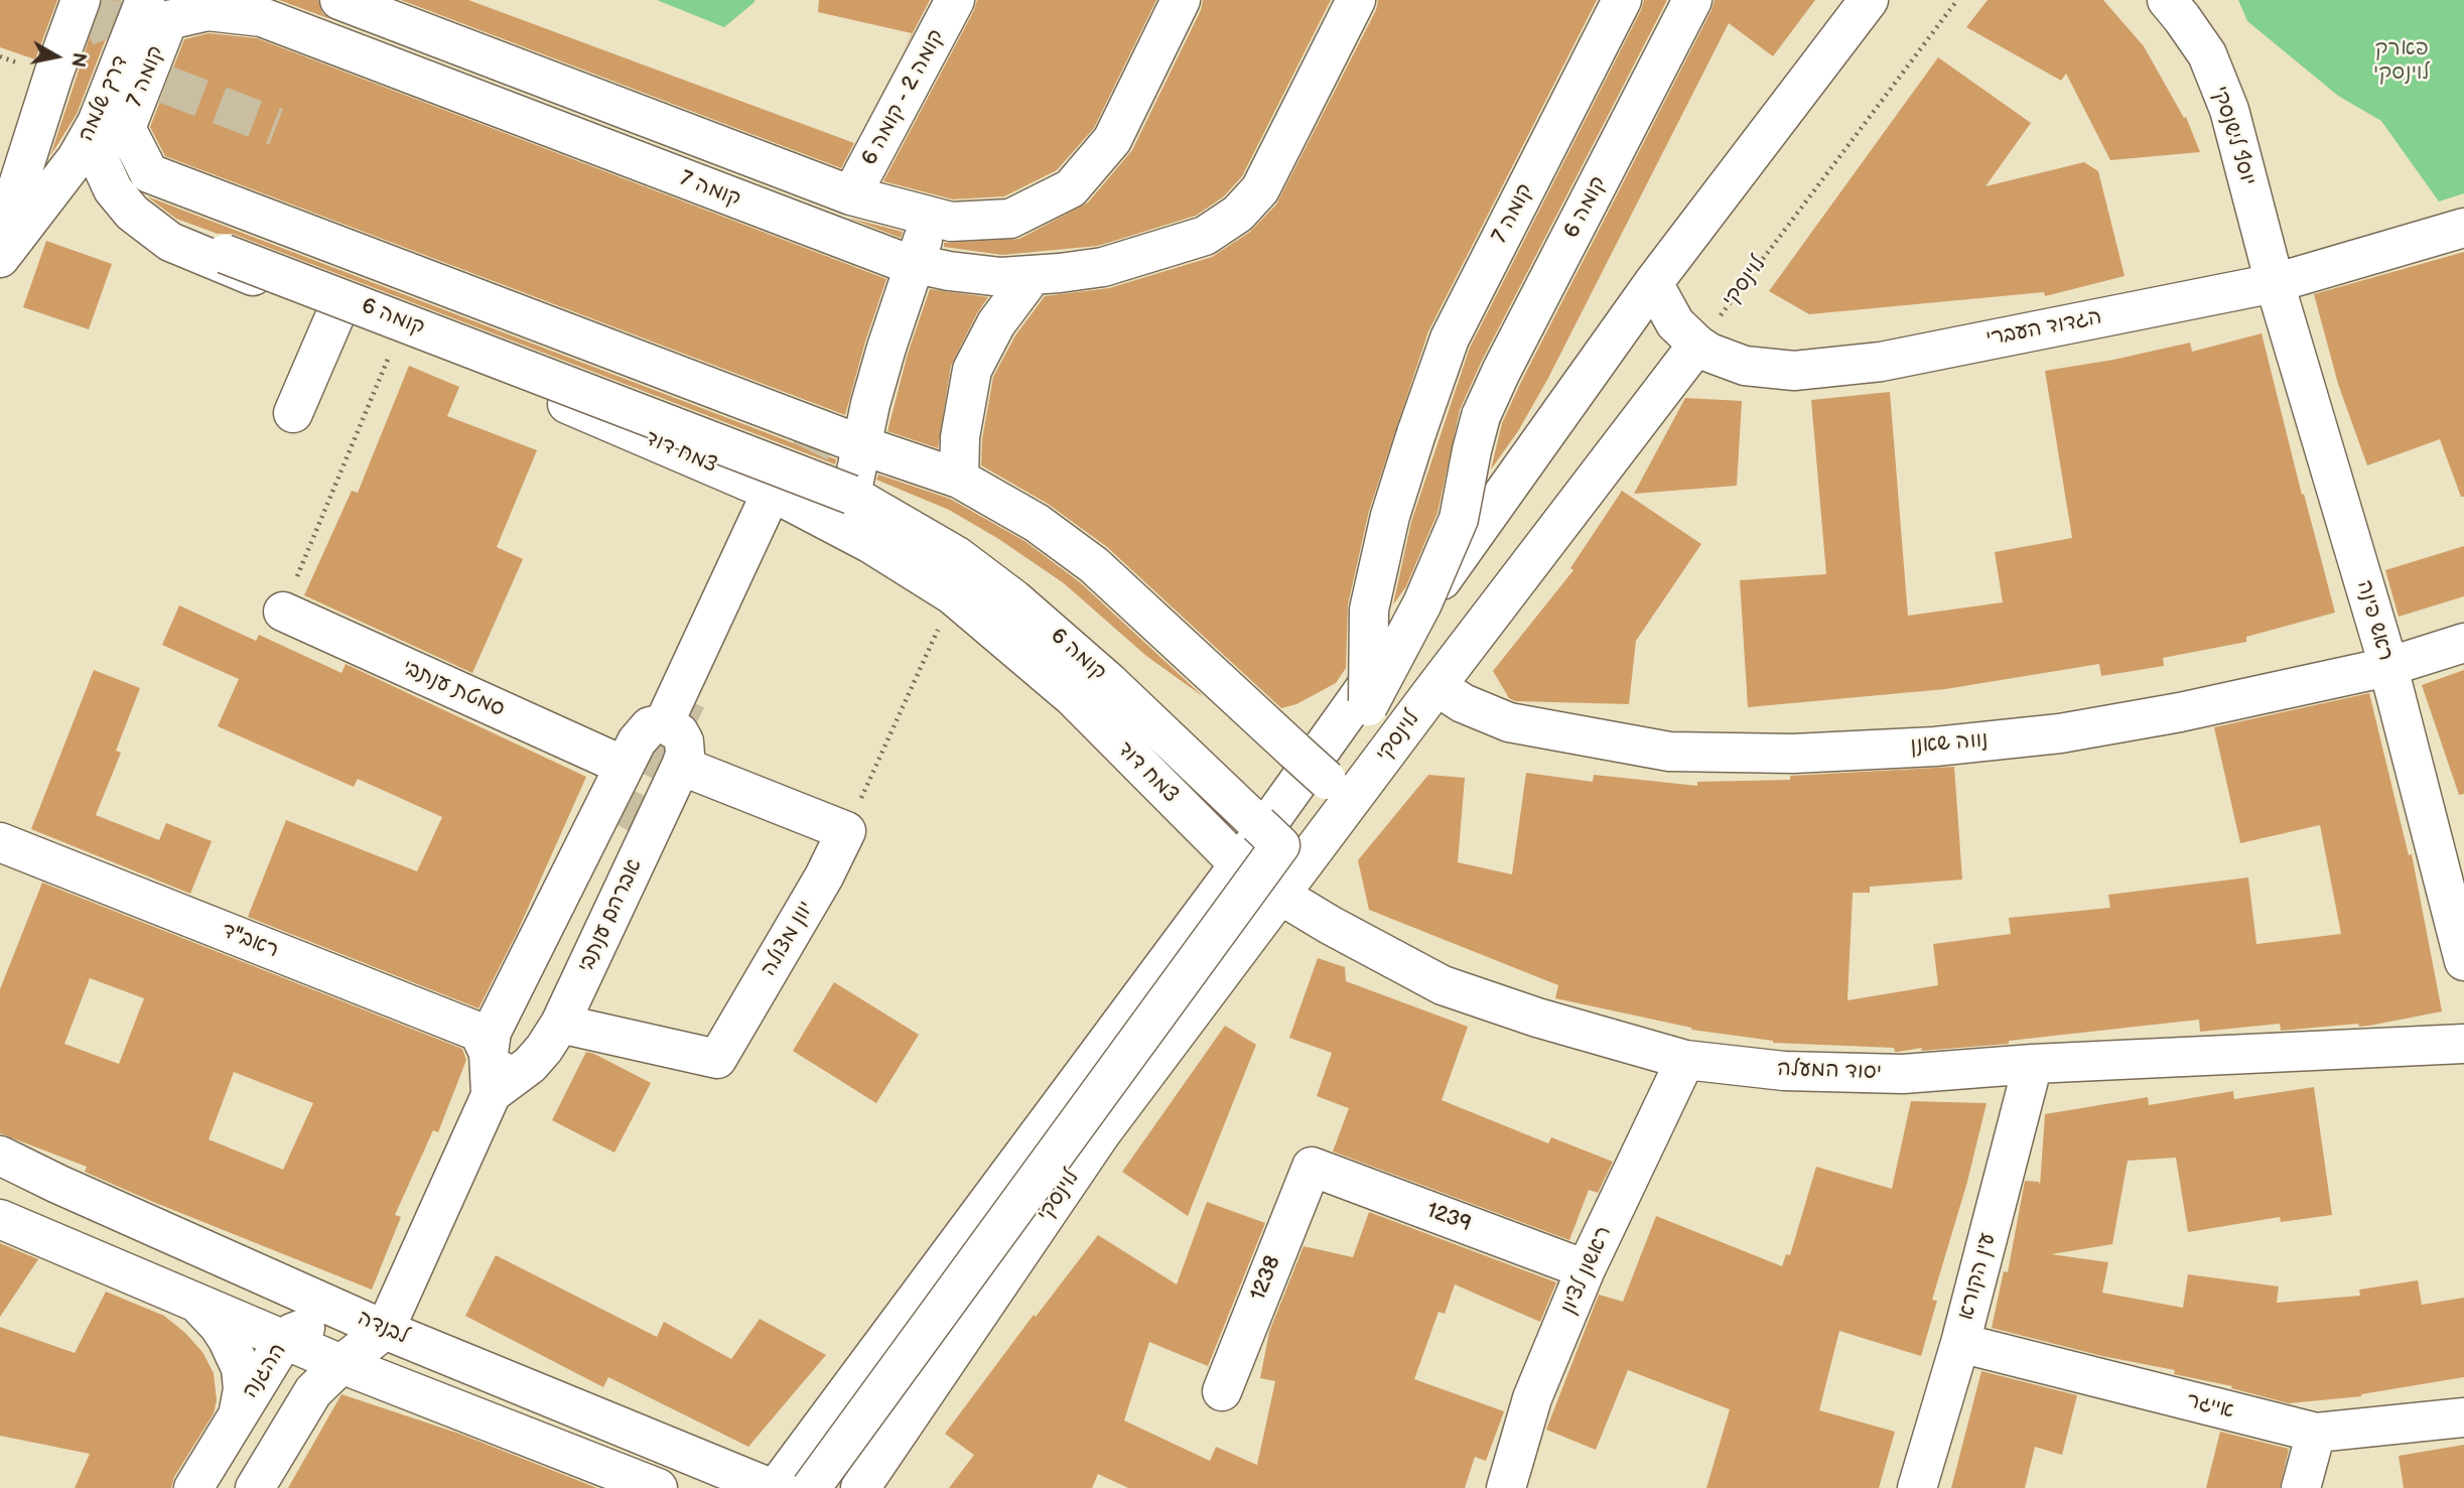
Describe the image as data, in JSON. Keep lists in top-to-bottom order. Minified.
{"streets":{"street":["קומה 7","קומה 2 - קומה 6","דרך שלמה","יוסף לישנסקי","קומה 6","לוינסקי","הגדוד העברי","צמח דוד","ראש פינה","סמטת ענתבי","נווה שאנן","אברהם ענתבי","יוון מצולה","ראב\"ד","יסוד המעלה","1239","ראשון לציון","עין הקורא","1238","לבנדה","ההגנה","אייגר"]},"crossings":[["קומה 7","קומה 6"],["דרך שלמה","צמח דוד"],["יוסף לישנסקי","הגדוד העברי"],["יוסף לישנסקי","ראש פינה"],["לוינסקי","הגדוד העברי"],["לוינסקי","נווה שאנן"],["לוינסקי","יסוד המעלה"],["הגדוד העברי","ראש פינה"],["צמח דוד","יסוד המעלה"],["ראש פינה","נווה שאנן"],["סמטת ענתבי","אברהם ענתבי"],["אברהם ענתבי","יוון מצולה"],["אברהם ענתבי","ראב\"ד"],["אברהם ענתבי","לבנדה"],["אברהם ענתבי","ההגנה"],["יסוד המעלה","ראשון לציון"],["יסוד המעלה","עין הקורא"],["1239","ראשון לציון"],["1239","1238"],["עין הקורא","אייגר"],["לבנדה","ההגנה"]],"parks":["פארק לוינסקי"],"north":"right"}
